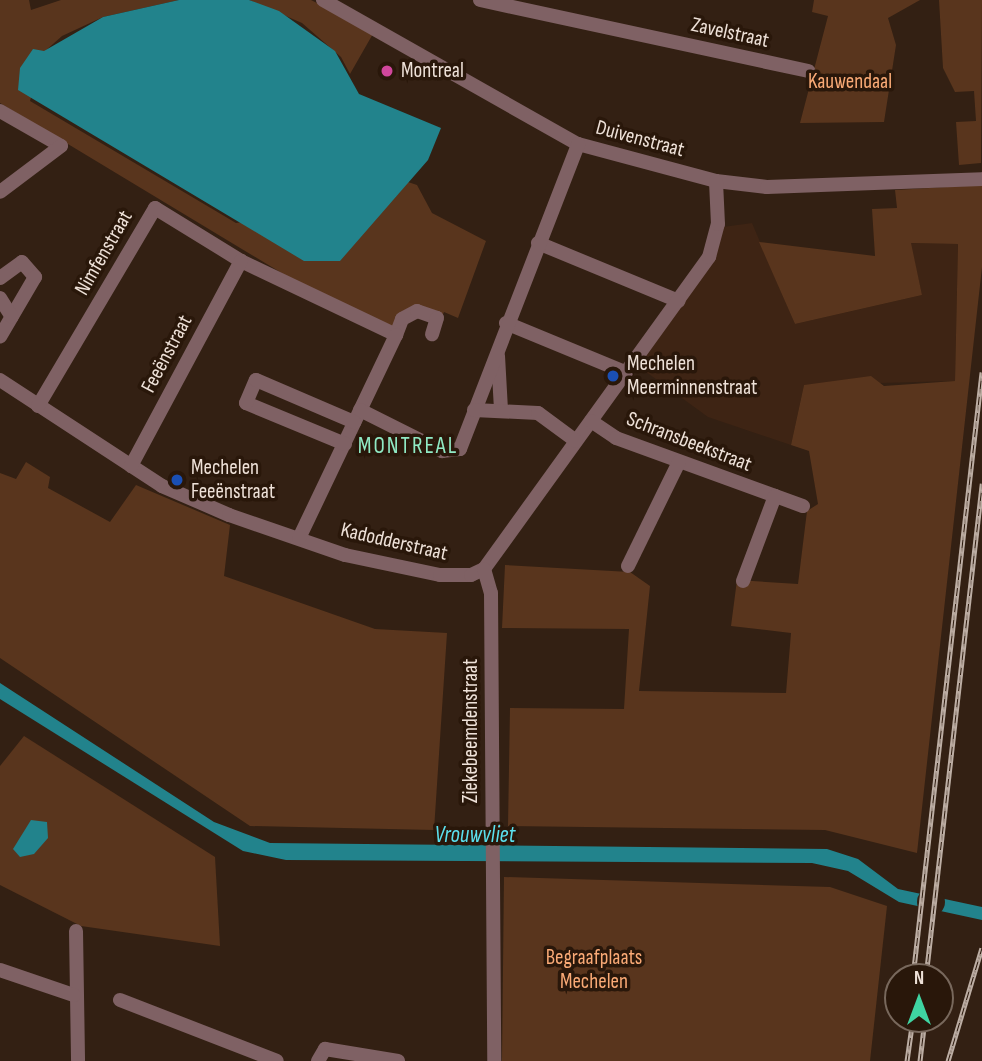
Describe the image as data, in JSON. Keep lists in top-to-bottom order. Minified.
{"streets":{"street":["Zavelstraat","Duivenstraat","Nimfenstraat","Feeënstraat","Schransbeekstraat","Kadodderstraat","Ziekebeemdenstraat"]},"crossings":[["Nimfenstraat","Feeënstraat"],["Nimfenstraat","Kadodderstraat"],["Feeënstraat","Kadodderstraat"],["Kadodderstraat","Ziekebeemdenstraat"]],"districts":["MONTREAL"],"water":["Vrouwvliet"],"parks":["Kauwendaal","Begraafplaats Mechelen"],"places":["Montreal","Mechelen Meerminnenstraat","Mechelen Feeënstraat"],"north":"top"}
